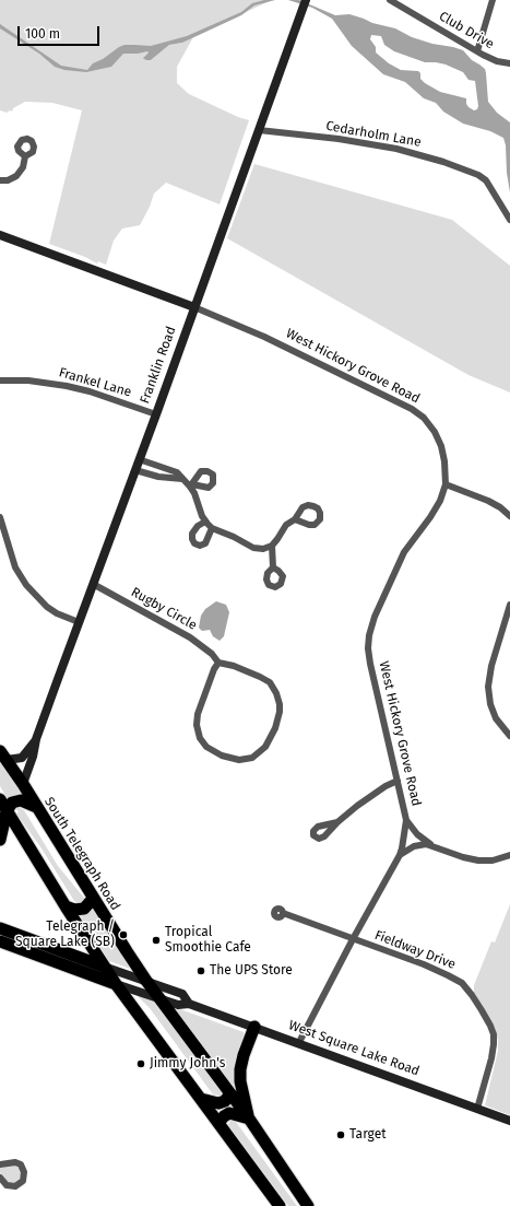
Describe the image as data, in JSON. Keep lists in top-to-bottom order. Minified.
{"streets":{"highway":["South Telegraph Road","West Square Lake Road"],"street":["Club Drive","Cedarholm Lane","Franklin Road","West Hickory Grove Road","Frankel Lane","Rugby Circle","Fieldway Drive"]},"crossings":[["Cedarholm Lane","Franklin Road"],["Franklin Road","West Hickory Grove Road"],["Franklin Road","Frankel Lane"],["Franklin Road","Rugby Circle"],["Franklin Road","South Telegraph Road"],["West Hickory Grove Road","Fieldway Drive"],["West Hickory Grove Road","West Square Lake Road"],["South Telegraph Road","West Square Lake Road"],["Fieldway Drive","West Square Lake Road"]],"places":["Telegraph / Square Lake (SB)","Tropical Smoothie Cafe","The UPS Store","Jimmy John's","Target"],"scale_bar":"100 m"}
